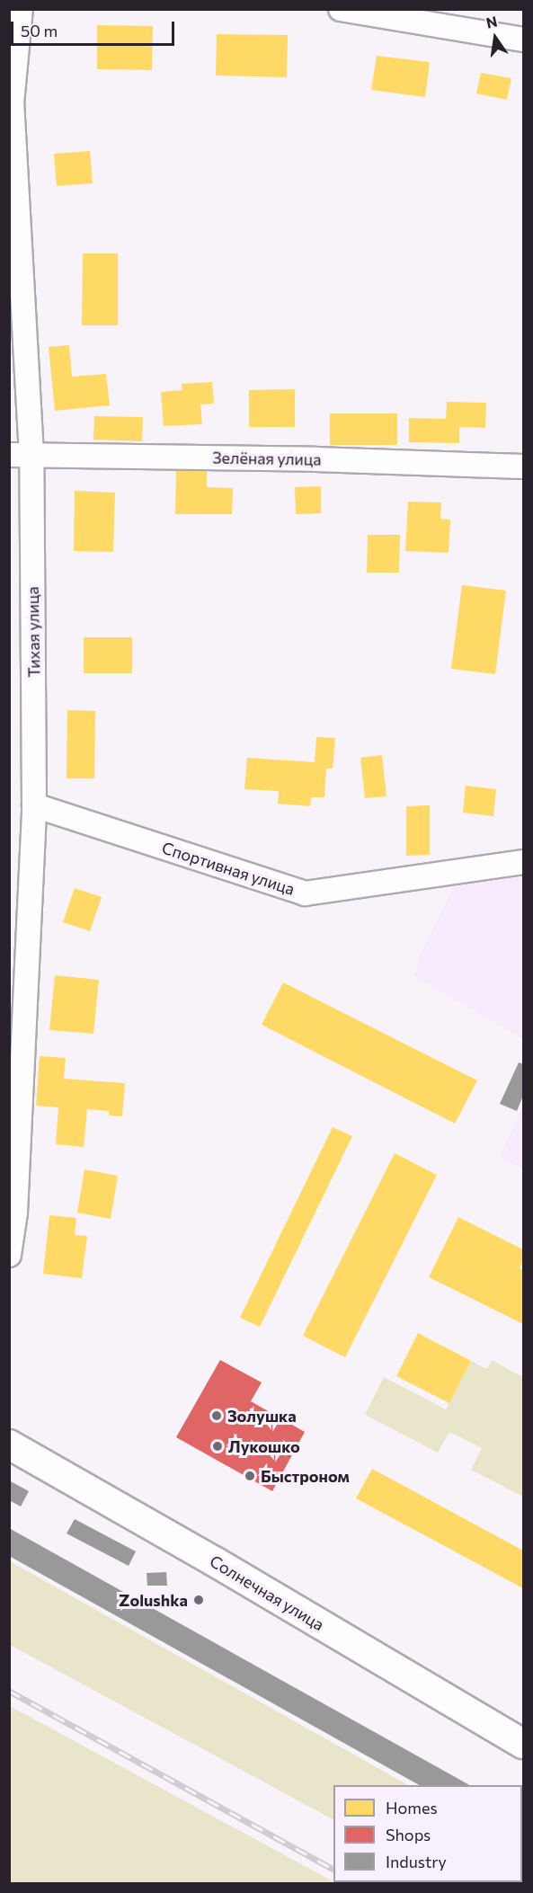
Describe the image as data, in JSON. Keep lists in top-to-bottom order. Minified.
{"streets":{"street":["Зелёная улица","Тихая улица","Спортивная улица","Солнечная улица"]},"crossings":[["Зелёная улица","Тихая улица"],["Тихая улица","Спортивная улица"]],"places":["Золушка","Лукошко","Быстроном","Zolushka"],"legend":["Homes","Shops","Industry"],"scale_bar":"50 m","north":"top"}
